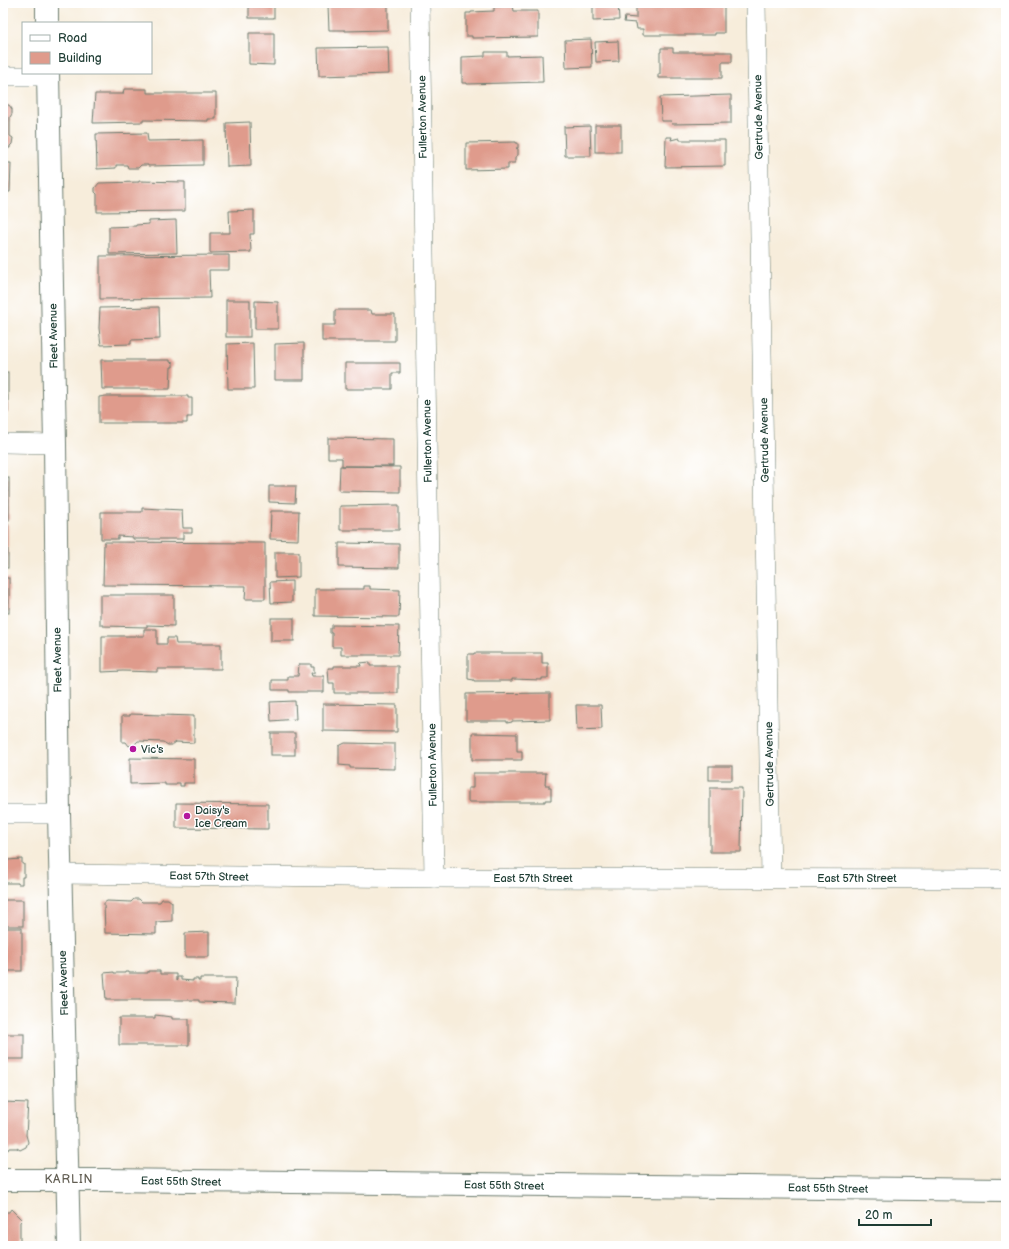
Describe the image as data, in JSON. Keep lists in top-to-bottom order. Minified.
{"streets":{"street":["Fullerton Avenue","Gertrude Avenue","Fleet Avenue","East 57th Street","East 55th Street"]},"crossings":[["Fullerton Avenue","East 57th Street"],["Gertrude Avenue","East 57th Street"],["Fleet Avenue","East 57th Street"],["Fleet Avenue","East 55th Street"]],"districts":["KARLIN"],"places":["Vic's","Daisy's Ice Cream"],"legend":["Road","Building"],"scale_bar":"20 m"}
